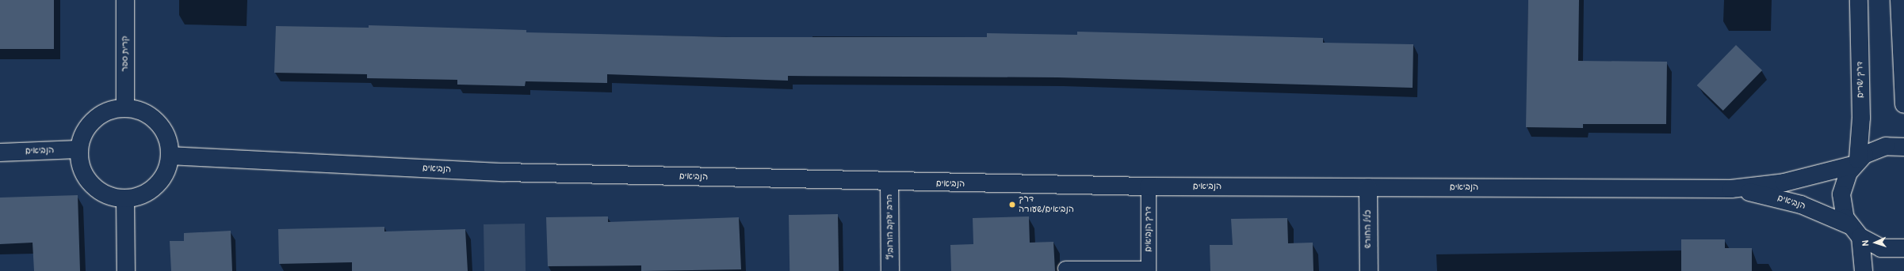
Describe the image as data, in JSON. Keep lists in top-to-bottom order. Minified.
{"streets":{"street":["קרית ספר","דרך ישרים","הנביאים","הרב יעקב הורוביץ","כליל החורש"],"lane":["דרך הנביאים"]},"crossings":[["קרית ספר","הנביאים"],["דרך ישרים","הנביאים"],["הנביאים","הרב יעקב הורוביץ"],["הנביאים","דרך הנביאים"],["הנביאים","כליל החורש"]],"places":["דרך הנביאים/שעורה"],"north":"left"}
